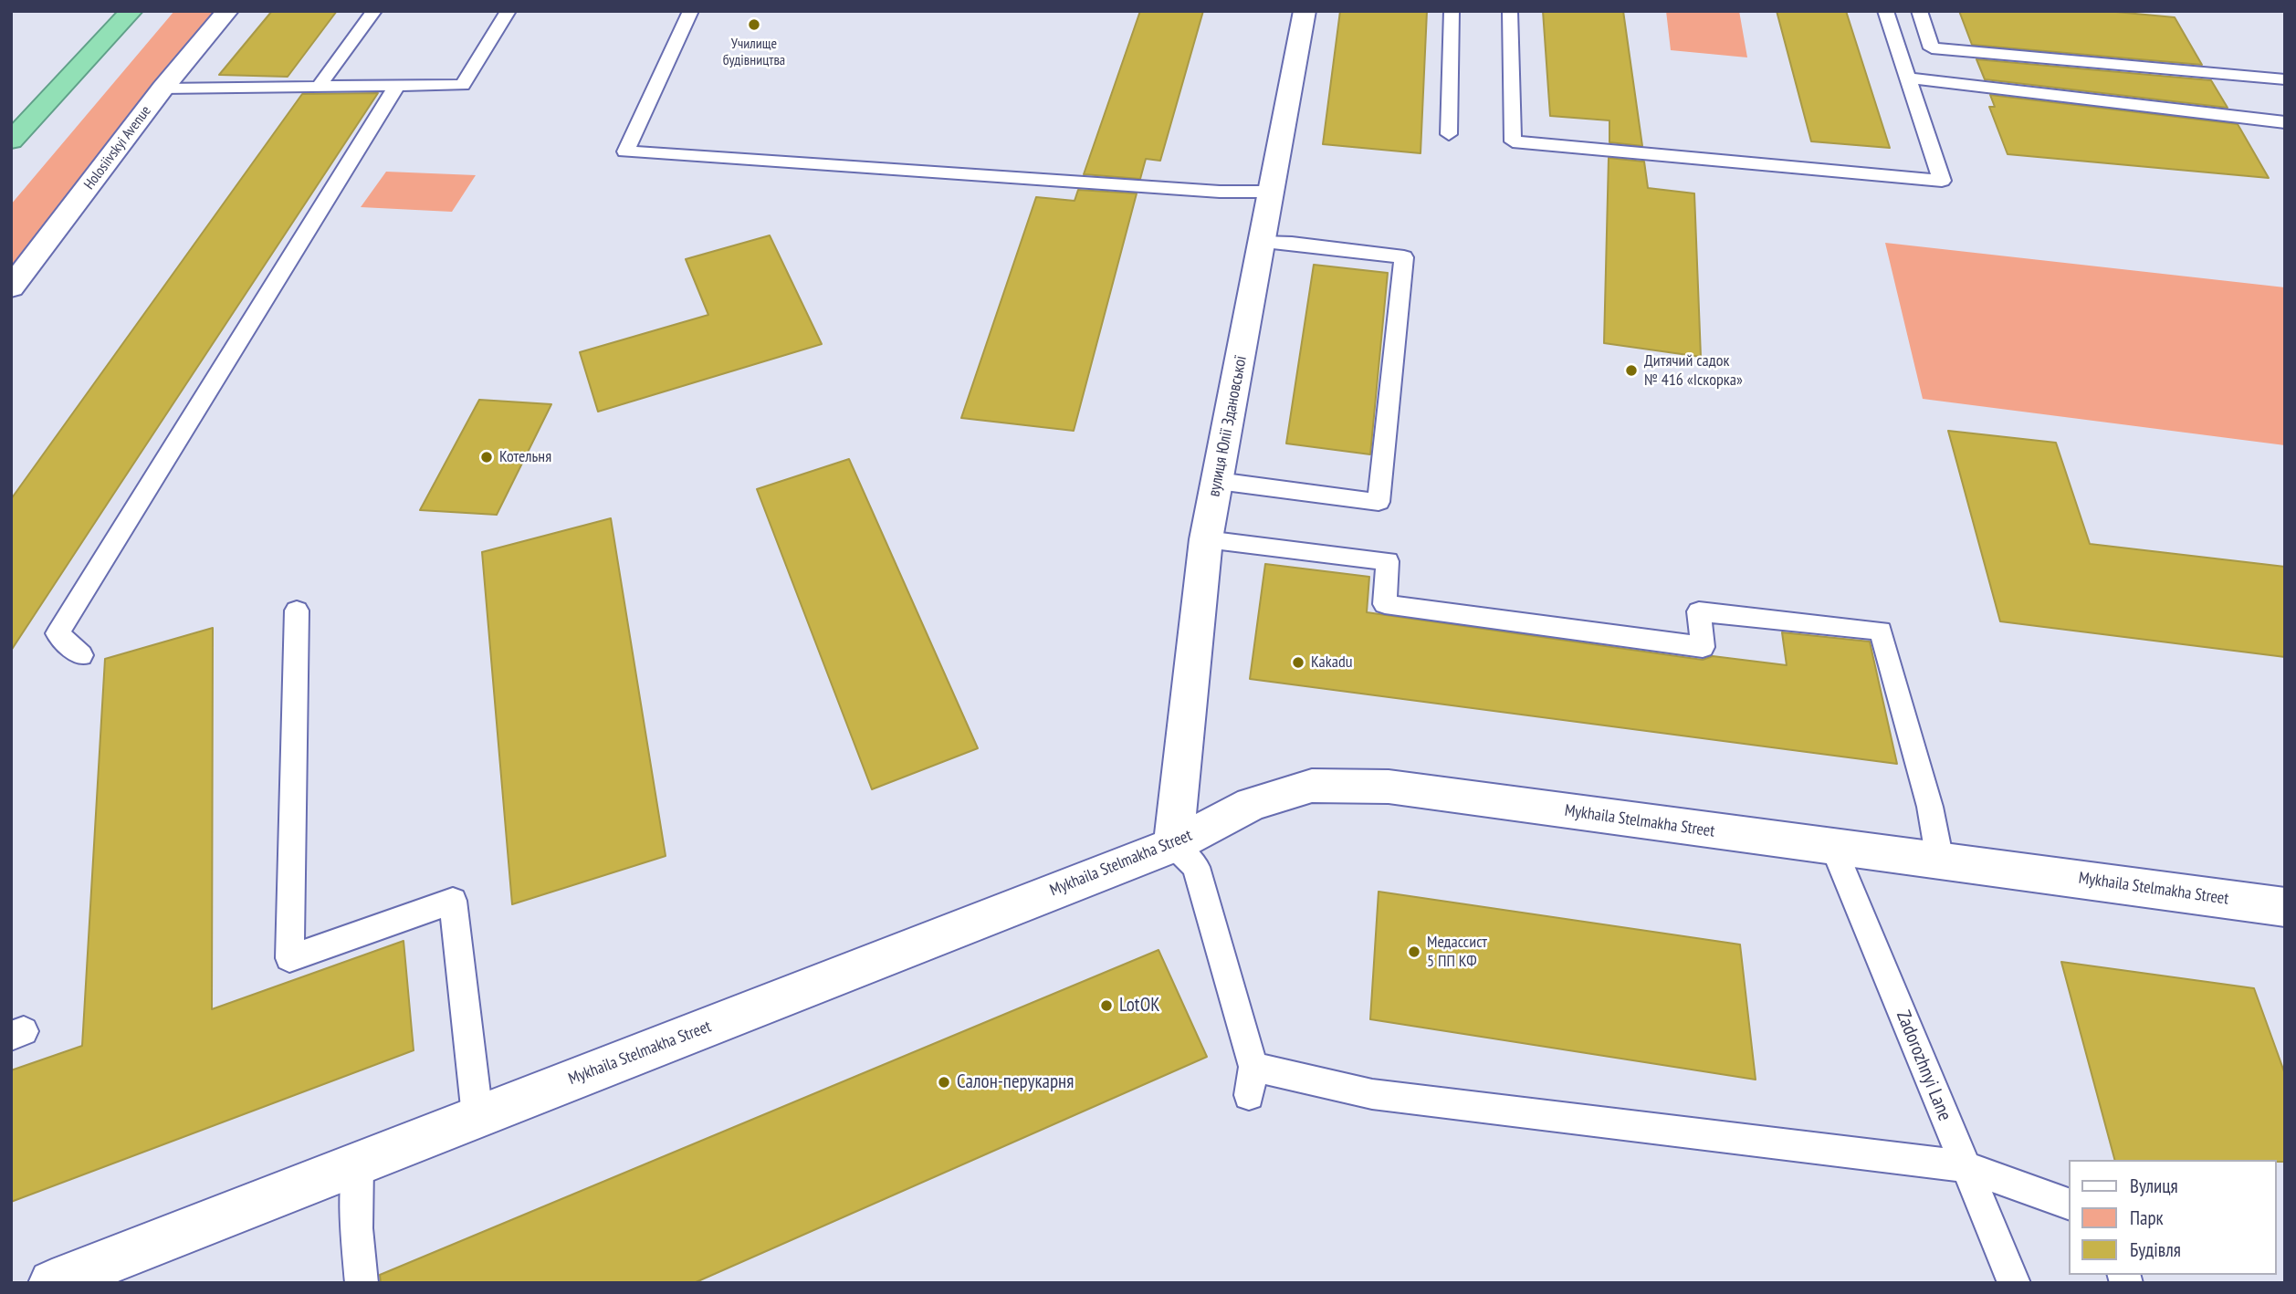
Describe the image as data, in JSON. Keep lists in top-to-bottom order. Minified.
{"streets":{"street":["Holosiivskyi Avenue","вулиця Юлії Здановської","Mykhaila Stelmakha Street"],"lane":["Zadorozhnyi Lane"]},"crossings":[["вулиця Юлії Здановської","Mykhaila Stelmakha Street"],["Mykhaila Stelmakha Street","Zadorozhnyi Lane"]],"places":["Училище будівництва","Дитячий садок № 416 «Іскорка»","Котельня","Kakadu","Медассист 5 ПП КФ","LotOK","Салон-перукарня"],"legend":["Вулиця","Парк","Будівля"]}
